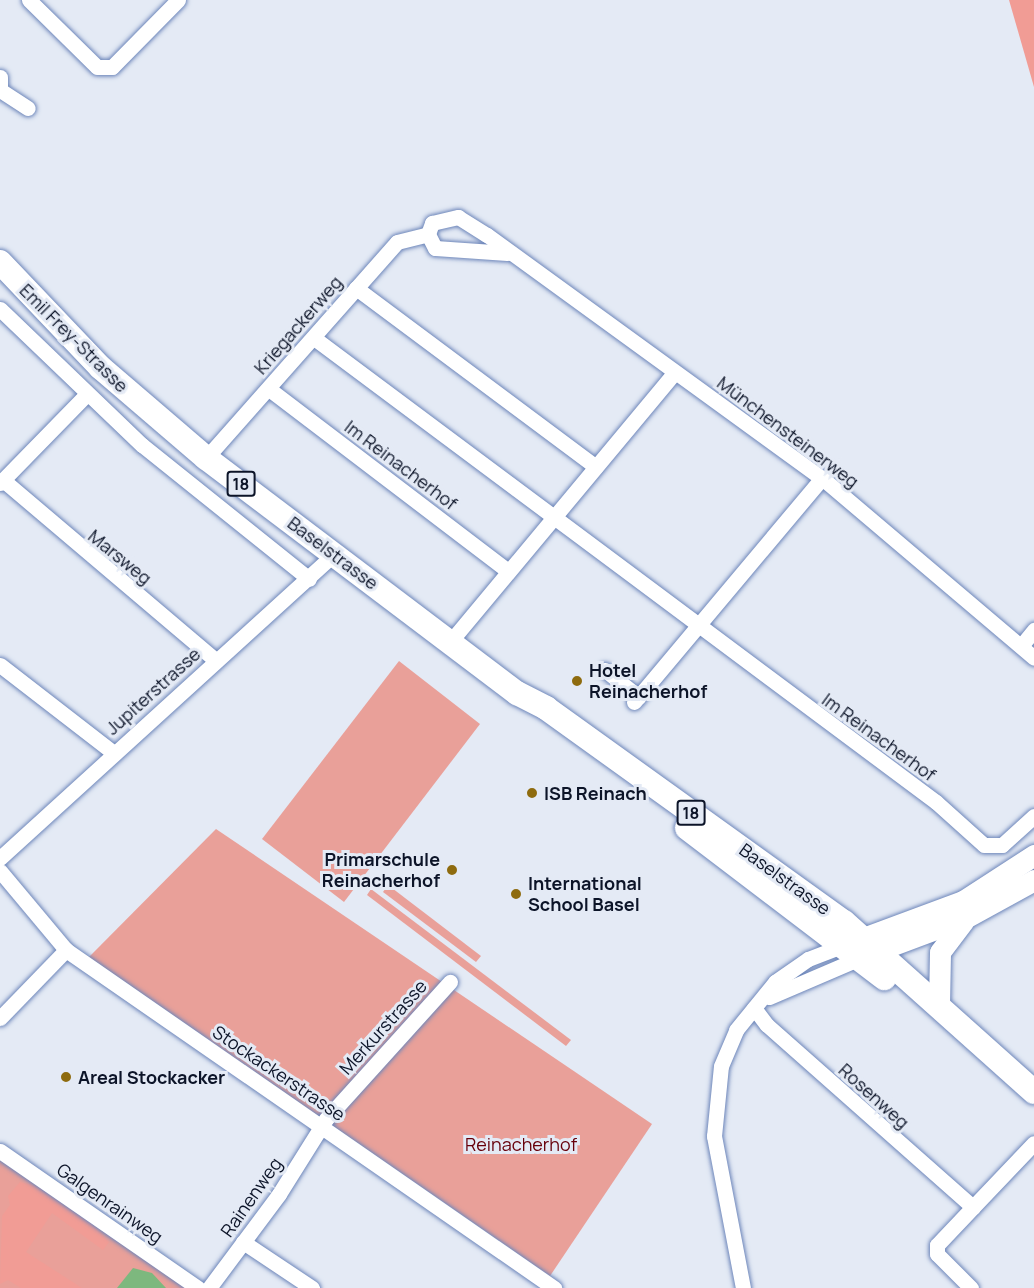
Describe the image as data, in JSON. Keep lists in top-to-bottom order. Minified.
{"streets":{"main road":["Emil Frey-Strasse","18","Baselstrasse"],"street":["Kriegackerweg","Münchensteinerweg","Im Reinacherhof","Marsweg","Jupiterstrasse","Merkurstrasse","Stockackerstrasse","Rosenweg","Rainenweg","Galgenrainweg"]},"crossings":[["Kriegackerweg","Münchensteinerweg"],["Kriegackerweg","Im Reinacherhof"],["Kriegackerweg","Baselstrasse"],["Emil Frey-Strasse","Baselstrasse"],["Baselstrasse","Jupiterstrasse"],["Marsweg","Jupiterstrasse"],["Merkurstrasse","Stockackerstrasse"],["Merkurstrasse","Rainenweg"],["Stockackerstrasse","Rainenweg"]],"parks":["Reinacherhof"],"places":["Hotel Reinacherhof","ISB Reinach","Primarschule Reinacherhof","International School Basel","Areal Stockacker"]}
